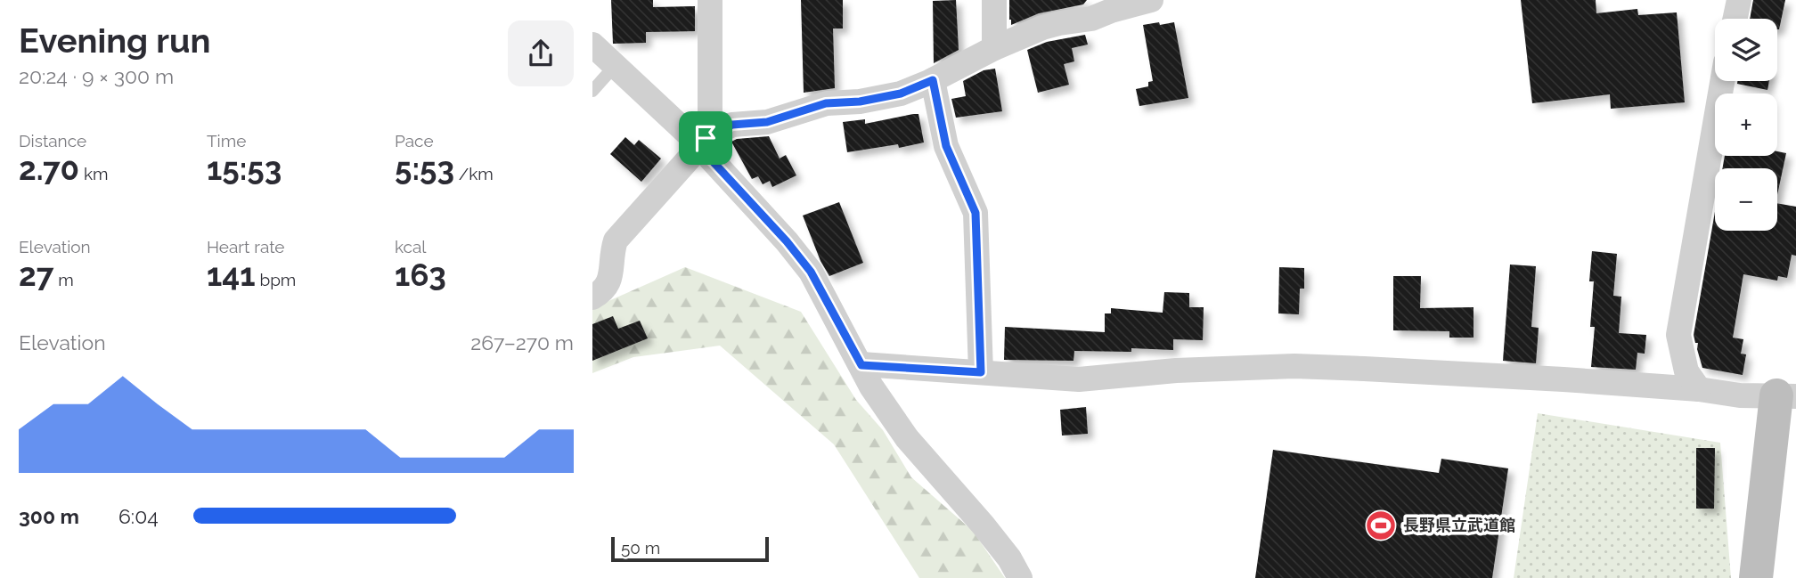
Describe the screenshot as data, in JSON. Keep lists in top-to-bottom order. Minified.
{"places":{"sports":["長野県立武道館"]},"scale_bar":"50 m","page":{"heading":["Evening run","20:24 · 9 × 300 m"],"map_buttons":["+","−"],"stats":[["Distance","2.70 km"],["Time","15:53"],["Pace","5:53 /km"],["Elevation","27 m"],["Heart rate","141 bpm"],["kcal","163"]],"chart":["Elevation","267–270 m"],"list":[{"name":"300 m","note":"6:04"}],"scale":"50 m"}}
